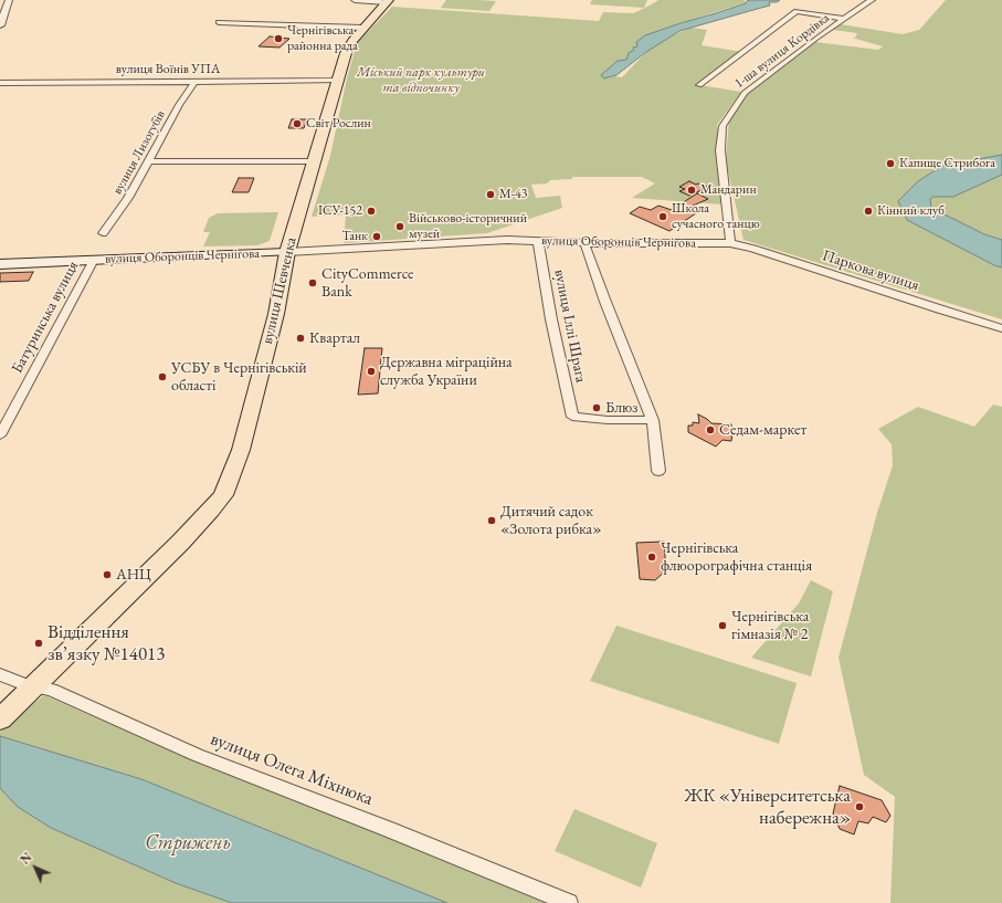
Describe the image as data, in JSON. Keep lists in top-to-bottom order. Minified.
{"streets":{"main road":["вулиця Оборонців Чернігова","вулиця Шевченка"],"street":["1-ша вулиця Кордівка","вулиця Воїнів УПА","вулиця Лизогубів","Паркова вулиця","Батуринська вулиця","вулиця Іллі Шрага","вулиця Олега Міхнюка"]},"crossings":[["1-ша вулиця Кордівка","вулиця Оборонців Чернігова"],["1-ша вулиця Кордівка","Паркова вулиця"],["вулиця Воїнів УПА","вулиця Лизогубів"],["вулиця Воїнів УПА","вулиця Шевченка"],["вулиця Оборонців Чернігова","Паркова вулиця"],["вулиця Оборонців Чернігова","вулиця Шевченка"],["вулиця Оборонців Чернігова","Батуринська вулиця"],["вулиця Оборонців Чернігова","вулиця Іллі Шрага"],["вулиця Шевченка","вулиця Олега Міхнюка"]],"water":["Стрижень"],"parks":["Міський парк культури та відпочинку"],"places":["Чернігівська районна рада","Світ Рослин","Капище Стрибога","Мандарин","М-43","ІСУ-152","Кінний клуб","Школа сучасного танцю","Військово-історичний музей","Танк","CityCommerce Bank","Квартал","Державна міграційна служба України","УСБУ в Чернігівській області","Блюз","Седам-маркет","Дитячий садок «Золота рибка»","Чернігівська флюорографічна станція","АНЦ","Чернігівська гімназія № 2","Відділення зв’язку №14013","ЖК «Університетська набережна»"],"north":"top left"}
